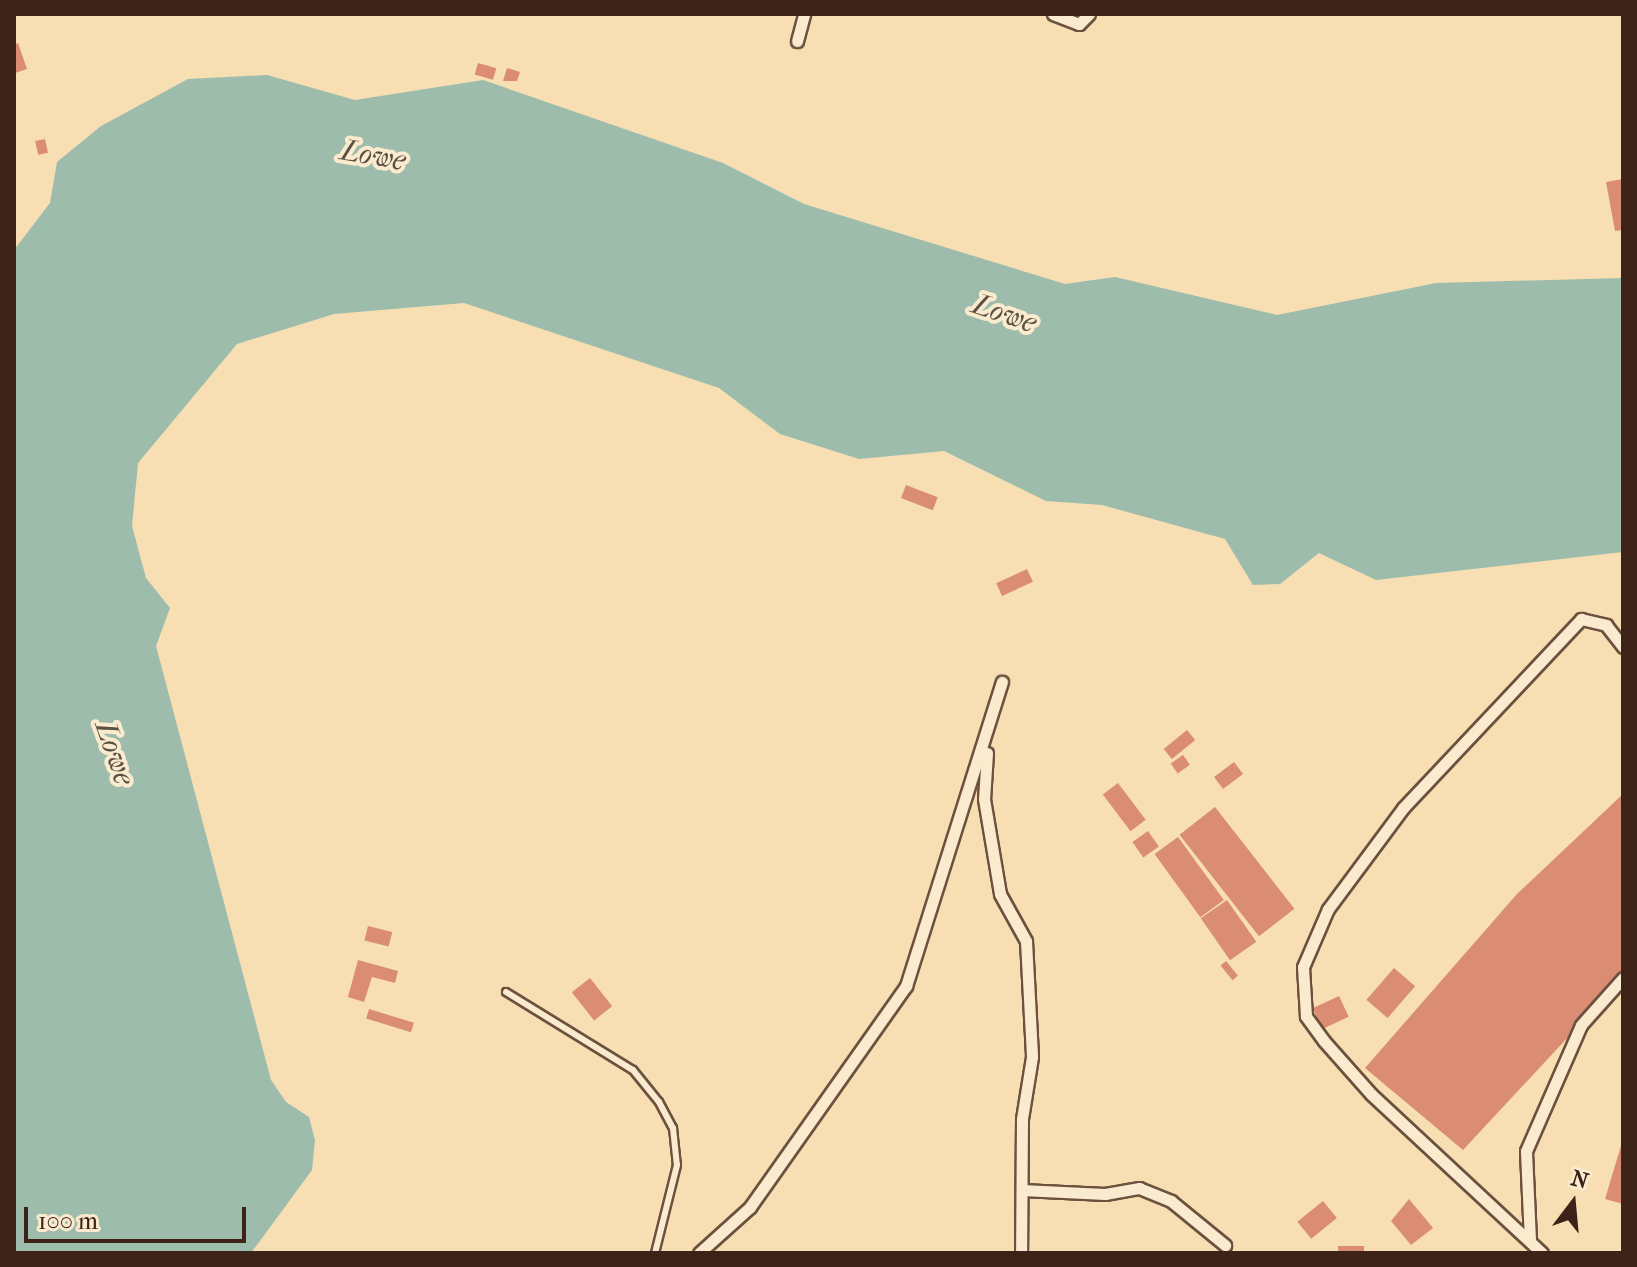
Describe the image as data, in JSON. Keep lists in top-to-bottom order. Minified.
{"water":["Lowe"],"scale_bar":"100 m","north":"top"}
